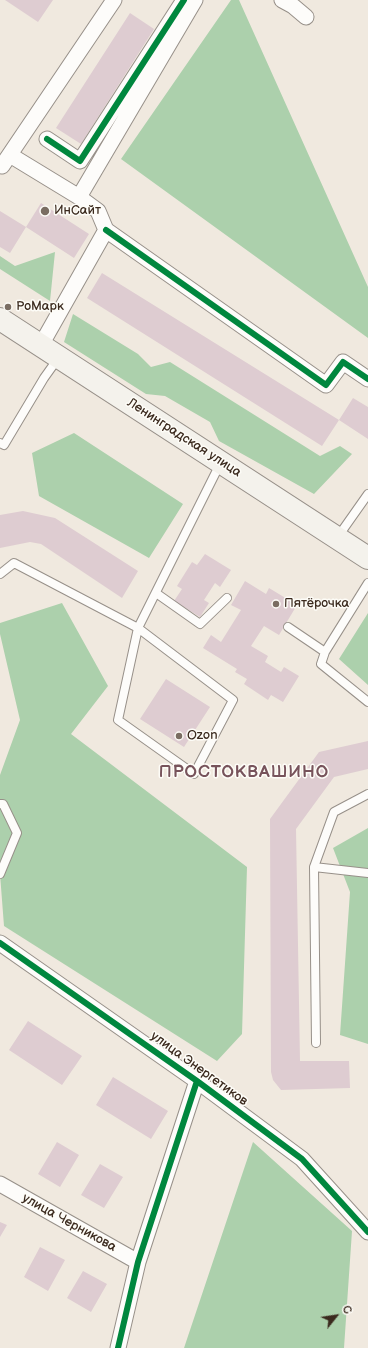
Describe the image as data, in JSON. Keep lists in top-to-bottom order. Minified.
{"streets":{"main road":["Ленинградская улица"],"street":["улица Энергетиков","улица Черникова"]},"districts":["ПРОСТОКВАШИНО"],"places":["ИнСайт","РоМарк","Пятёрочка","Ozon"],"north":"top right"}
